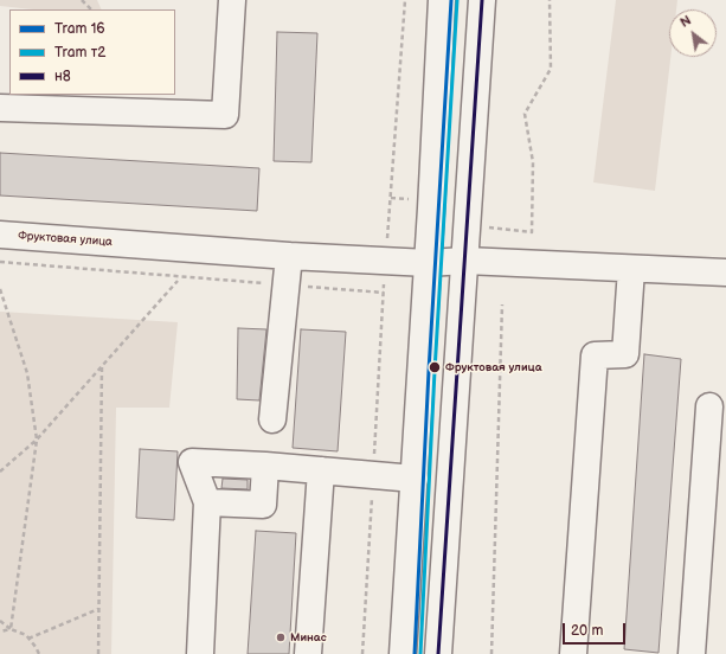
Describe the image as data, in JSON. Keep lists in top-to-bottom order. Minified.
{"streets":{"main road":["Фруктовая улица"]},"places":["Фруктовая улица","Минас"],"lines":["tram line 16","tram line т2","transit line н8"],"legend":["Tram 16","Tram т2","н8"],"scale_bar":"20 m","north":"top left"}
